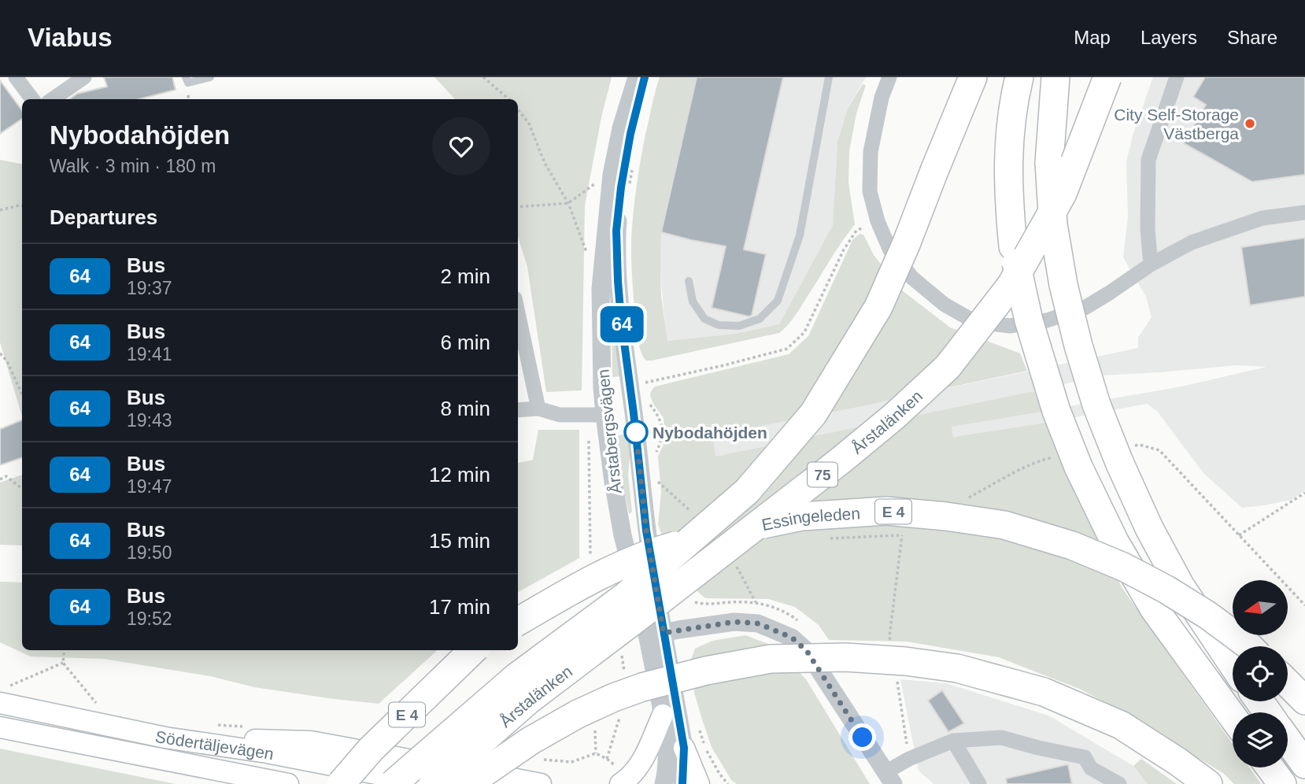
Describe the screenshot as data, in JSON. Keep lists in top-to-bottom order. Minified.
{"streets":{"highway":["Årstalänken","75","E 4","Essingeleden"],"main road":["Södertäljevägen"],"street":["Årstabergsvägen"]},"crossings":[["Årstalänken","Södertäljevägen"]],"places":["City Self-Storage Västberga","Nybodahöjden"],"lines":["bus line 64"],"north":"left","page":{"header":"Viabus","nav":["Map","Layers","Share"],"on_map":"64","heading":[["Nybodahöjden","Walk · 3 min · 180 m"],"Departures"],"list":[{"mark":"64","name":"Bus","note":"19:37","value":"2 min"},{"mark":"64","name":"Bus","note":"19:41","value":"6 min"},{"mark":"64","name":"Bus","note":"19:43","value":"8 min"},{"mark":"64","name":"Bus","note":"19:47","value":"12 min"},{"mark":"64","name":"Bus","note":"19:50","value":"15 min"},{"mark":"64","name":"Bus","note":"19:52","value":"17 min"}]}}
